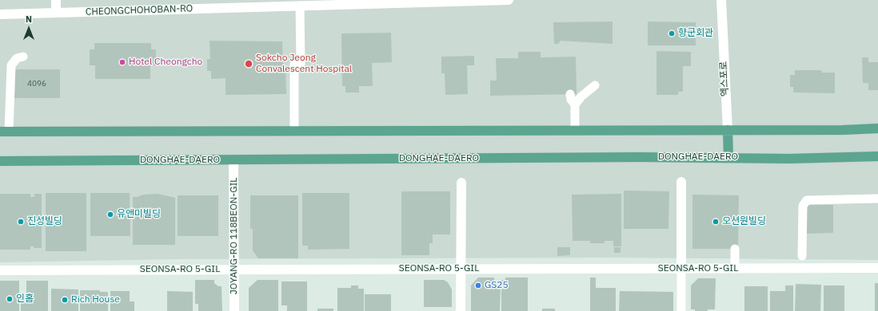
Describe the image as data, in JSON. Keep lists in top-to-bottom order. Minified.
{"streets":{"main road":["엑스포로","DONGHAE-DAERO"],"street":["CHEONGCHOHOBAN-RO","JOYANG-RO 118BEON-GIL","SEONSA-RO 5-GIL"]},"crossings":[["엑스포로","DONGHAE-DAERO"],["DONGHAE-DAERO","JOYANG-RO 118BEON-GIL"],["JOYANG-RO 118BEON-GIL","SEONSA-RO 5-GIL"]],"places":["향군회관","Hotel Cheongcho","Sokcho Jeong Convalescent Hospital","유앤미빌딩","진성빌딩","오션원빌딩","GS25","인홈","Rich House"],"house_numbers":["4096"],"north":"top"}
